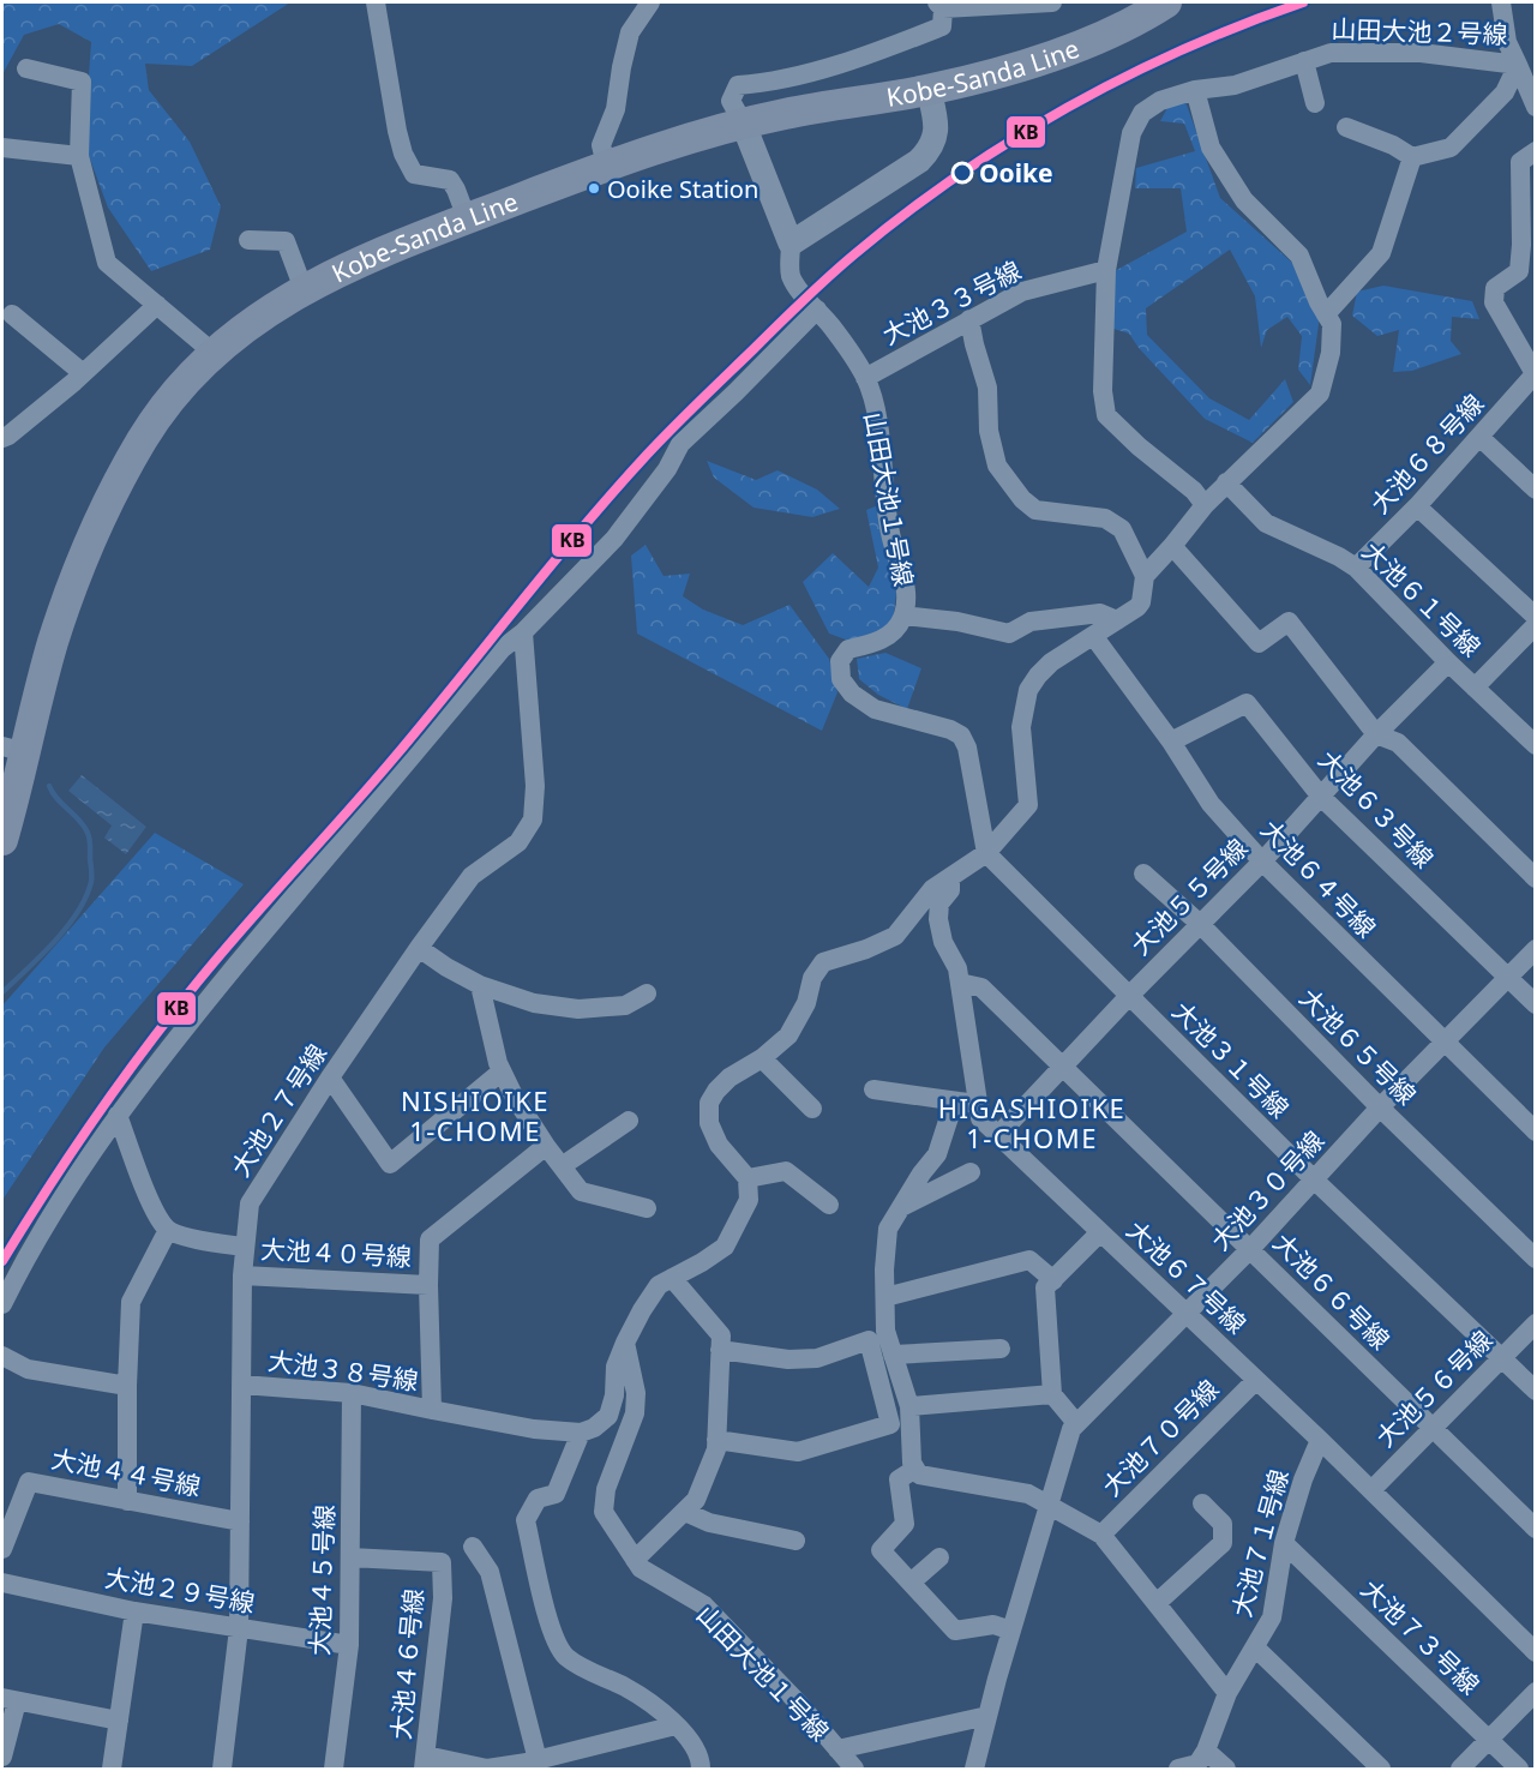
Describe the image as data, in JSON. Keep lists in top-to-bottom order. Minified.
{"streets":{"main road":["Kobe-Sanda Line"],"street":["山田大池２号線","大池３３号線","大池６８号線","山田大池１号線","大池６１号線","大池６３号線","大池６４号線","大池５５号線","大池６５号線","大池３１号線","大池２７号線","大池３０号線","大池４０号線","大池６７号線","大池６６号線","大池３８号線","大池５６号線","大池７０号線","大池４４号線","大池７１号線","大池４５号線","大池２９号線","大池７３号線","大池４６号線"]},"crossings":[["山田大池２号線","大池３３号線"],["Kobe-Sanda Line","山田大池１号線"],["大池３３号線","山田大池１号線"],["大池６８号線","大池６１号線"],["山田大池１号線","大池３１号線"],["大池６１号線","大池５５号線"],["大池６３号線","大池６４号線"],["大池６３号線","大池５５号線"],["大池６３号線","大池３０号線"],["大池６４号線","大池５５号線"],["大池６４号線","大池３０号線"],["大池５５号線","大池６５号線"],["大池５５号線","大池３１号線"],["大池５５号線","大池６７号線"],["大池５５号線","大池６６号線"],["大池６５号線","大池３０号線"],["大池３１号線","大池３０号線"],["大池３１号線","大池５６号線"],["大池２７号線","大池４０号線"],["大池２７号線","大池３８号線"],["大池２７号線","大池４４号線"],["大池２７号線","大池２９号線"],["大池３０号線","大池６７号線"],["大池３０号線","大池６６号線"],["大池３０号線","大池７０号線"],["大池４０号線","大池３８号線"],["大池６７号線","大池６６号線"],["大池６７号線","大池５６号線"],["大池６７号線","大池７０号線"],["大池６７号線","大池７１号線"],["大池６６号線","大池５６号線"],["大池３８号線","大池４５号線"],["大池７０号線","大池７１号線"],["大池７１号線","大池７３号線"],["大池４５号線","大池２９号線"],["大池４５号線","大池４６号線"]],"districts":["NISHIOIKE 1-CHOME","HIGASHIOIKE 1-CHOME"],"places":["Ooike","Ooike Station"],"lines":["transit line KB"]}
